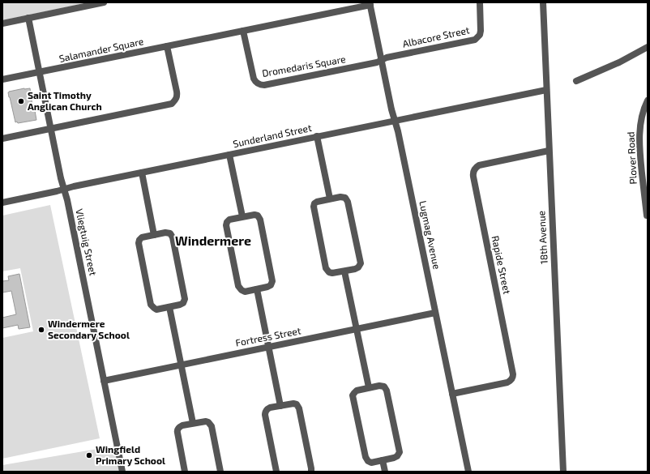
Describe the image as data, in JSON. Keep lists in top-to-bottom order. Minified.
{"streets":{"street":["Albacore Street","Salamander Square","Dromedaris Square","Sunderland Street","Plover Road","Lugmag Avenue","18th Avenue","Vliegtuig Street","Rapide Street","Fortress Street"]},"crossings":[["Albacore Street","Dromedaris Square"],["Albacore Street","Lugmag Avenue"],["Salamander Square","Dromedaris Square"],["Salamander Square","Vliegtuig Street"],["Dromedaris Square","Lugmag Avenue"],["Sunderland Street","Lugmag Avenue"],["Sunderland Street","18th Avenue"],["Sunderland Street","Vliegtuig Street"],["Lugmag Avenue","Rapide Street"],["Lugmag Avenue","Fortress Street"],["18th Avenue","Rapide Street"],["Vliegtuig Street","Fortress Street"]],"districts":["Windermere"],"places":["Saint Timothy Anglican Church","Windermere Secondary School","Wingfield Primary School"]}
